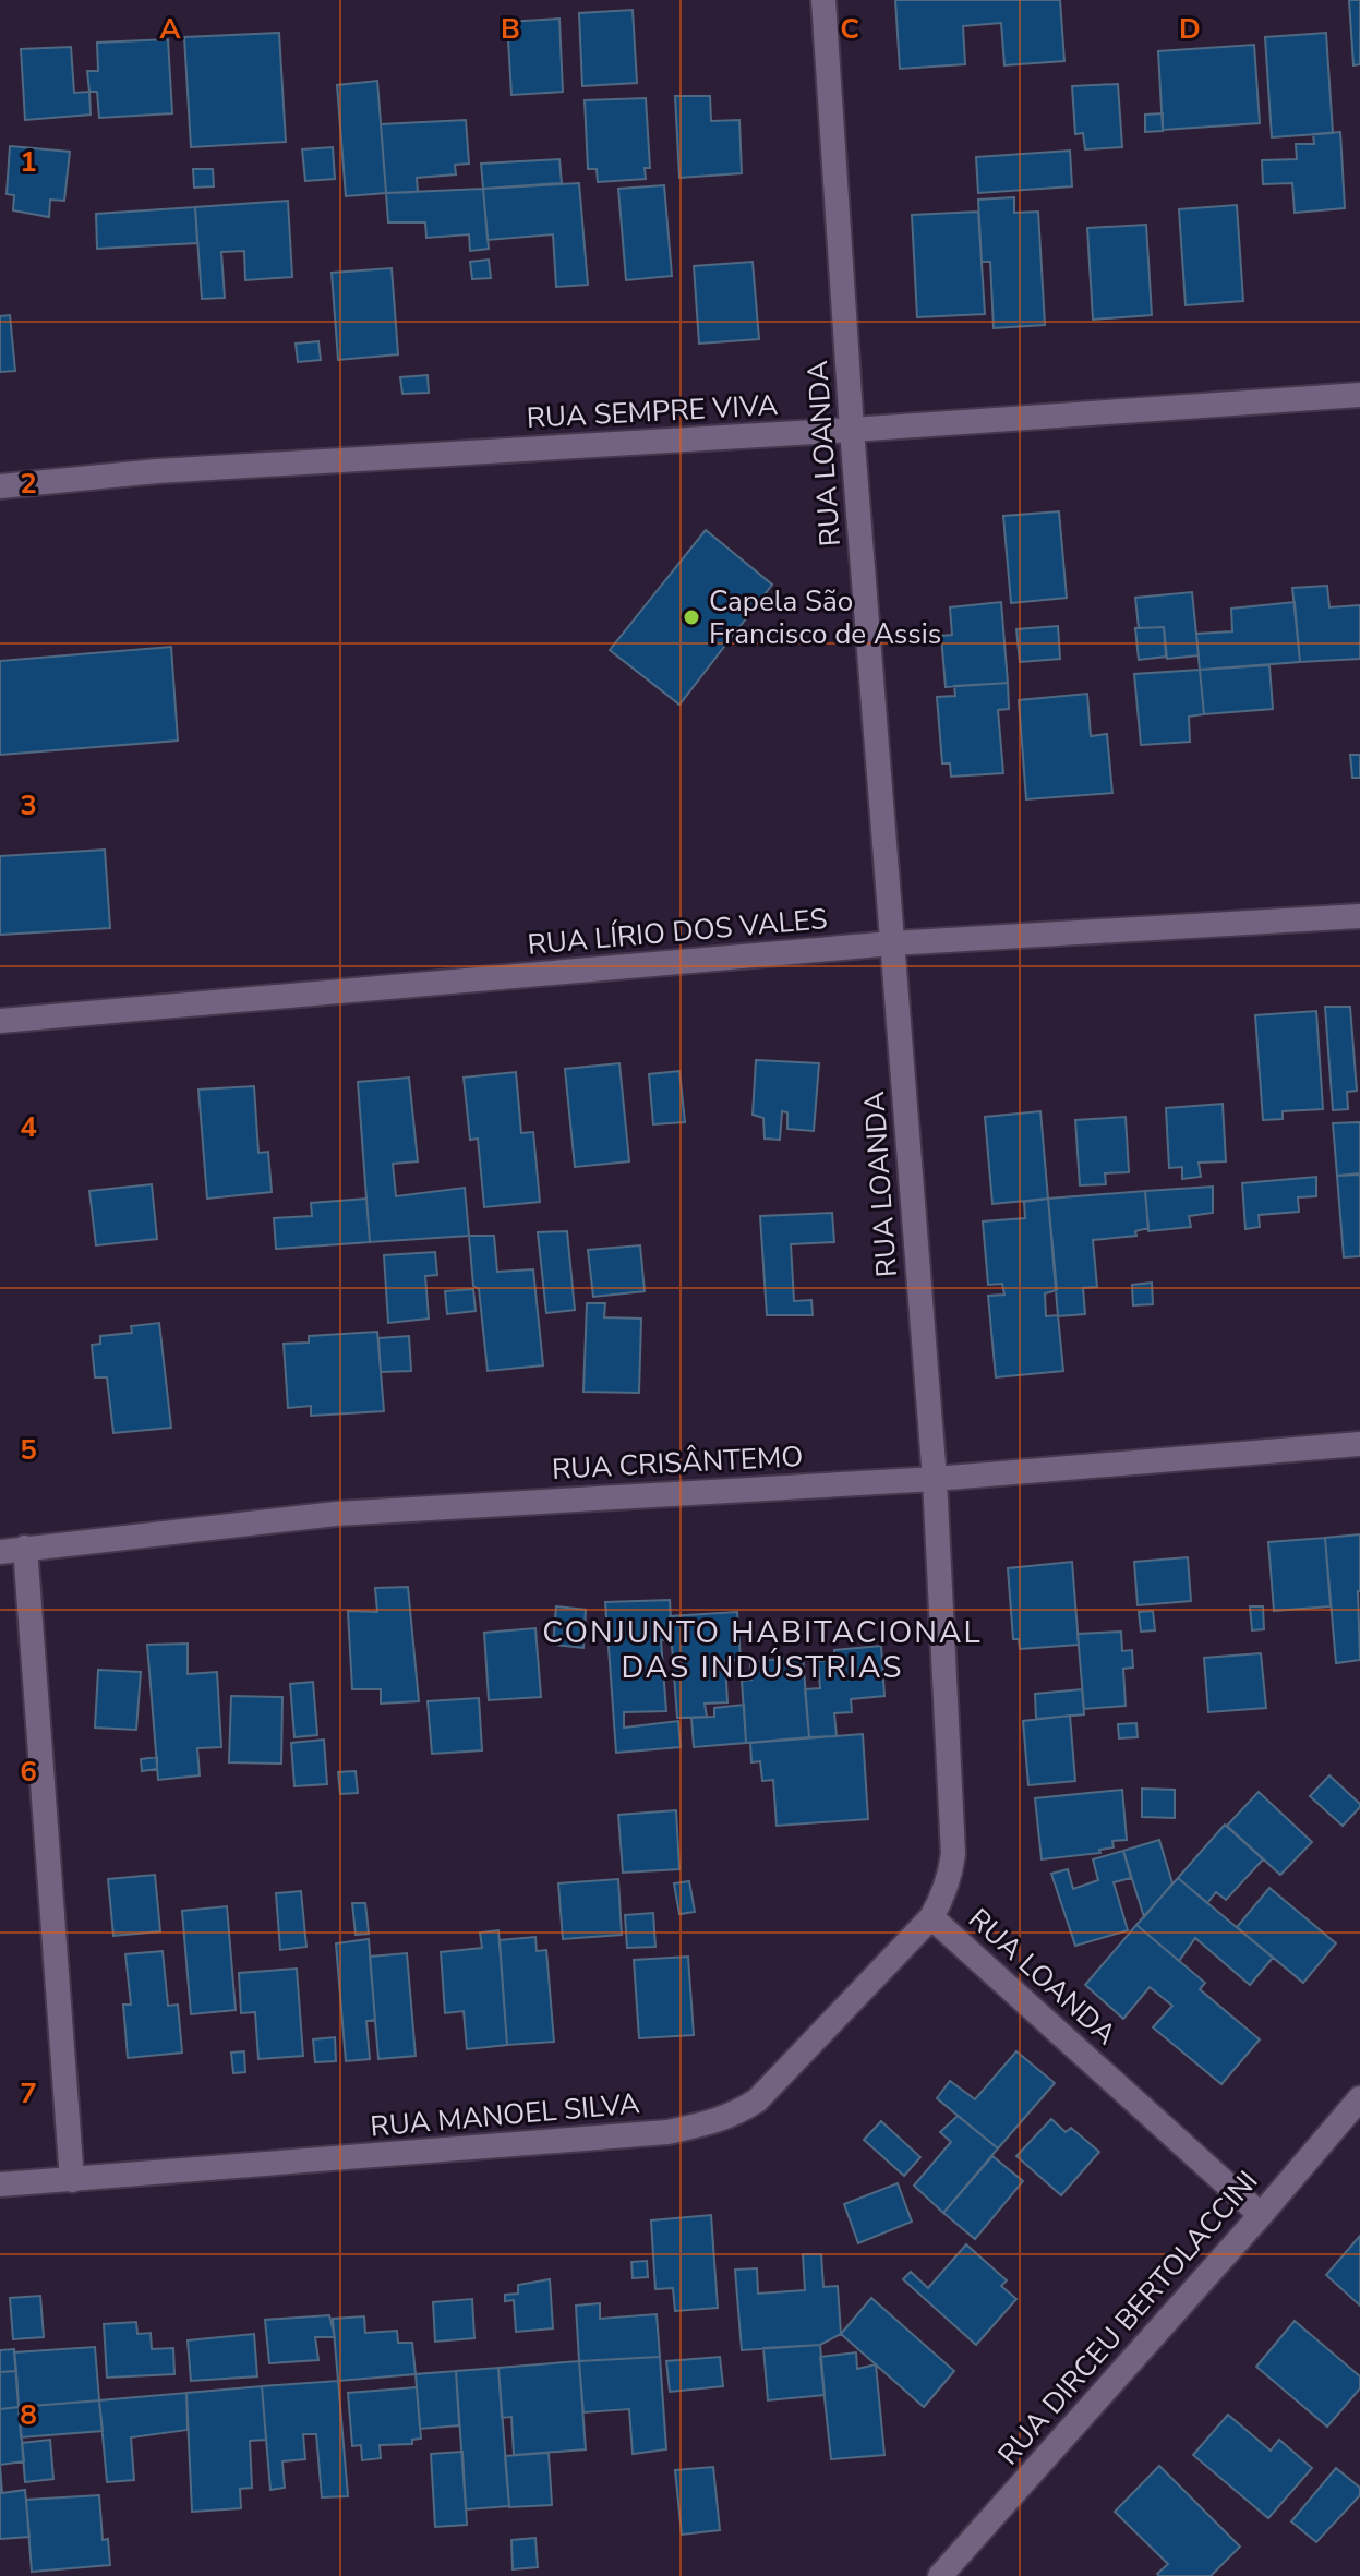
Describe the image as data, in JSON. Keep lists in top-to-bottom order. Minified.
{"streets":{"street":["RUA SEMPRE VIVA","RUA LOANDA","RUA LÍRIO DOS VALES","RUA CRISÂNTEMO","RUA MANOEL SILVA","RUA DIRCEU BERTOLACCINI"]},"crossings":[["RUA SEMPRE VIVA","RUA LOANDA"],["RUA LOANDA","RUA LÍRIO DOS VALES"],["RUA LOANDA","RUA CRISÂNTEMO"],["RUA LOANDA","RUA MANOEL SILVA"],["RUA LOANDA","RUA DIRCEU BERTOLACCINI"]],"districts":["CONJUNTO HABITACIONAL DAS INDÚSTRIAS"],"places":["Capela São Francisco de Assis"],"grid":{"columns":["A","B","C","D"],"rows":["1","2","3","4","5","6","7","8"]}}
